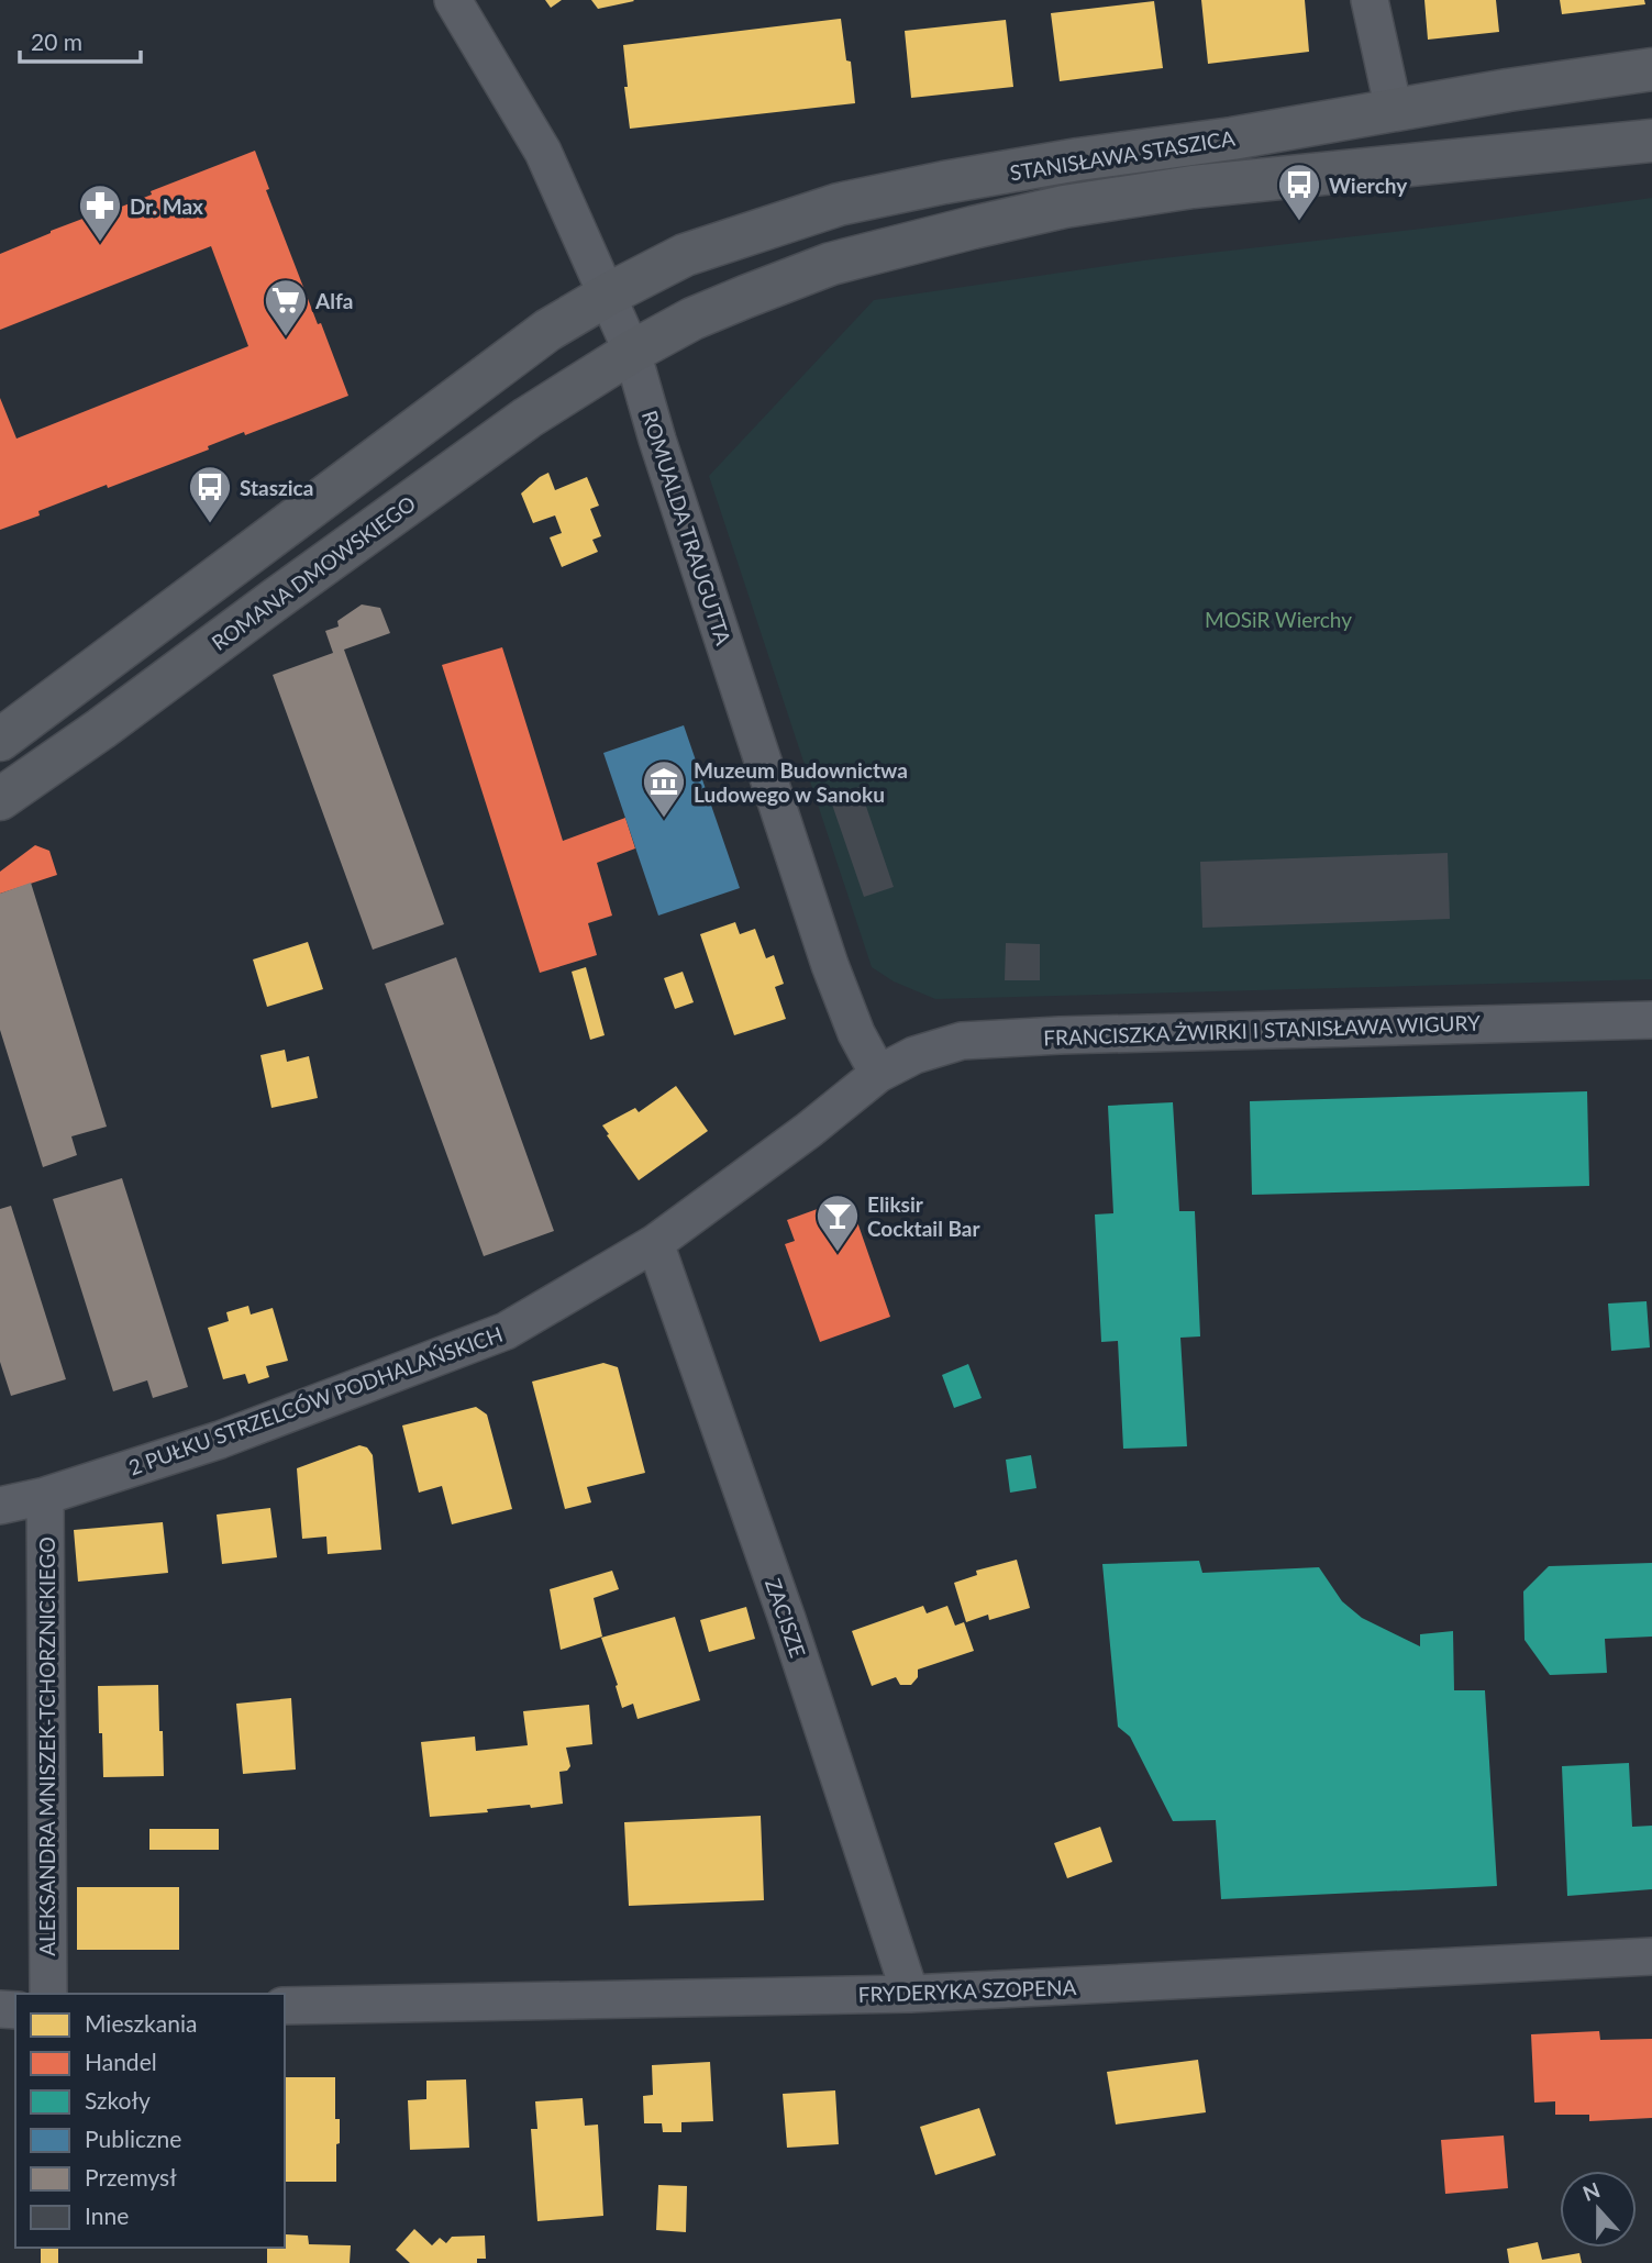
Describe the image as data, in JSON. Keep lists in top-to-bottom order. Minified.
{"streets":{"main road":["STANISŁAWA STASZICA","ROMANA DMOWSKIEGO"],"street":["ROMUALDA TRAUGUTTA","FRANCISZKA ŻWIRKI I STANISŁAWA WIGURY","2 PUŁKU STRZELCÓW PODHALAŃSKICH","ZACISZE","ALEKSANDRA MNISZEK-TCHORZNICKIEGO","FRYDERYKA SZOPENA"]},"crossings":[["STANISŁAWA STASZICA","ROMUALDA TRAUGUTTA"],["STANISŁAWA STASZICA","ROMANA DMOWSKIEGO"],["ROMUALDA TRAUGUTTA","ROMANA DMOWSKIEGO"],["ROMUALDA TRAUGUTTA","FRANCISZKA ŻWIRKI I STANISŁAWA WIGURY"],["ROMUALDA TRAUGUTTA","2 PUŁKU STRZELCÓW PODHALAŃSKICH"],["FRANCISZKA ŻWIRKI I STANISŁAWA WIGURY","2 PUŁKU STRZELCÓW PODHALAŃSKICH"],["2 PUŁKU STRZELCÓW PODHALAŃSKICH","ZACISZE"],["2 PUŁKU STRZELCÓW PODHALAŃSKICH","ALEKSANDRA MNISZEK-TCHORZNICKIEGO"],["ZACISZE","FRYDERYKA SZOPENA"]],"parks":["MOSiR Wierchy"],"places":{"bus stop":["Wierchy","Staszica"],"pharmacy":["Dr. Max"],"supermarket":["Alfa"],"museum":["Muzeum Budownictwa Ludowego w Sanoku"],"bar":["Eliksir Cocktail Bar"]},"legend":["Mieszkania","Handel","Szkoły","Publiczne","Przemysł","Inne"],"scale_bar":"20 m","north":"top"}
